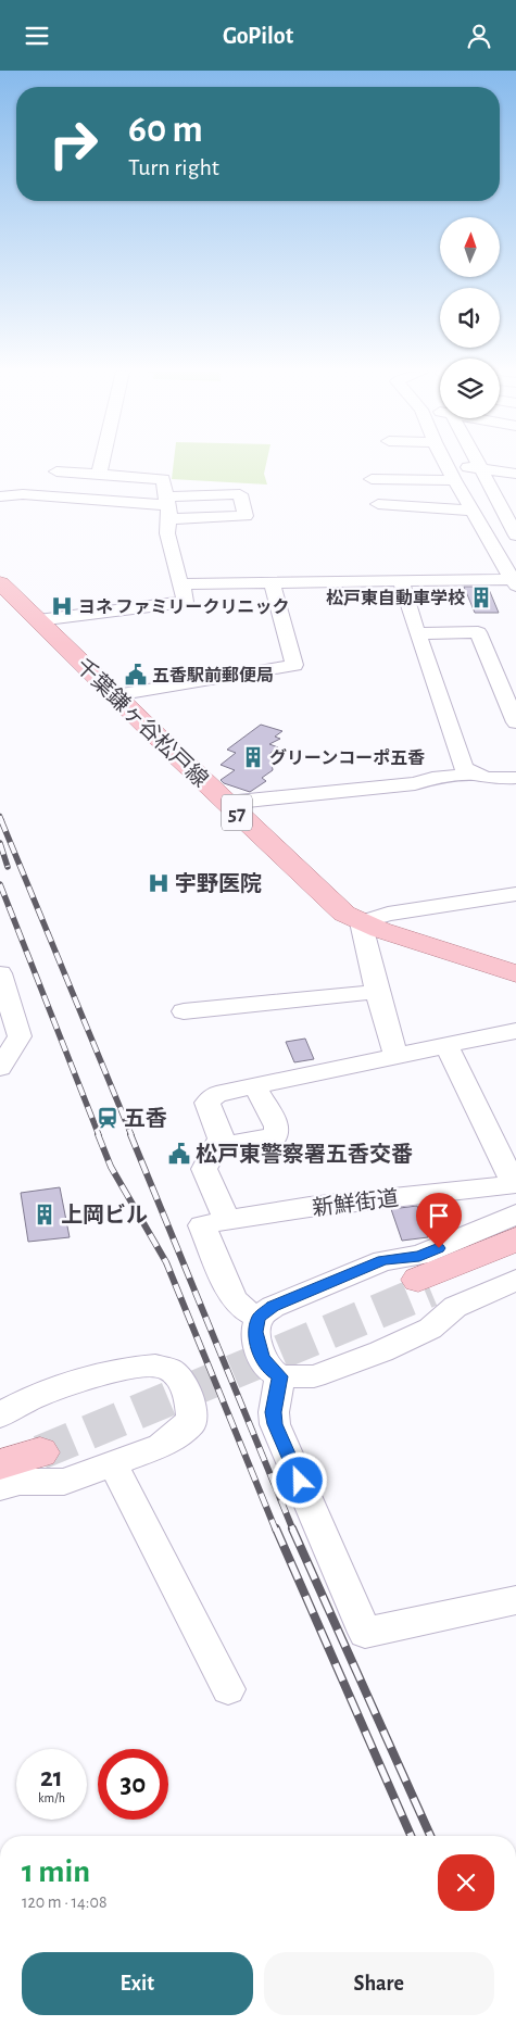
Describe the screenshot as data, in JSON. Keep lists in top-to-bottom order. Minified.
{"streets":{"main road":["千葉鎌ヶ谷松戸線","57"],"street":["新鮮街道"]},"places":{"building":["松戸東自動車学校","グリーンコーポ五香","上岡ビル"],"hospital":["ヨネ ファミリークリニック","宇野医院"],"public building":["五香駅前郵便局","松戸東警察署五香交番"],"station":["五香"]},"north":"top","page":{"header":"GoPilot","turn":["60 m","Turn right"],"speed":"21 km/h","limit":"30","heading":["1 min","120 m · 14:08"],"buttons":["Exit","Share"]}}
